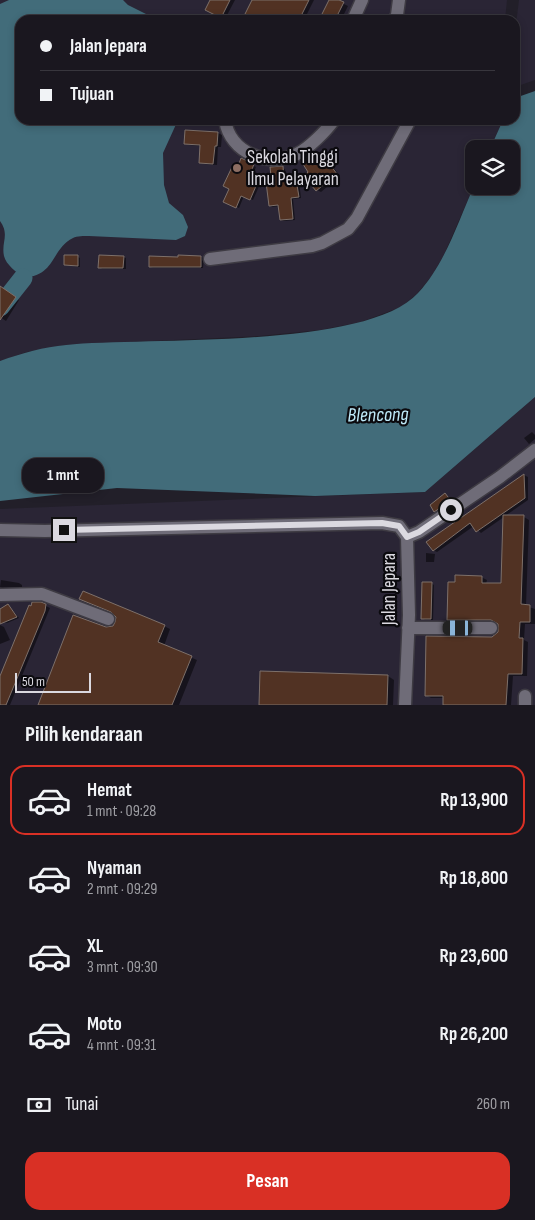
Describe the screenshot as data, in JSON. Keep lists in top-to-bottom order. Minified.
{"streets":{"lane":["Jalan Jepara"]},"water":["Blencong"],"places":["Sekolah Tinggi Ilmu Pelayaran"],"scale_bar":"50 m","page":{"banner":["Jalan Jepara","Tujuan"],"bubble":"1 mnt","scale":"50 m","heading":"Pilih kendaraan","list":[{"name":"Hemat","note":"1 mnt · 09:28","value":"Rp 13,900"},{"name":"Nyaman","note":"2 mnt · 09:29","value":"Rp 18,800"},{"name":"XL","note":"3 mnt · 09:30","value":"Rp 23,600"},{"name":"Moto","note":"4 mnt · 09:31","value":"Rp 26,200"}],"pay":["Tunai","260 m"],"buttons":"Pesan"}}
